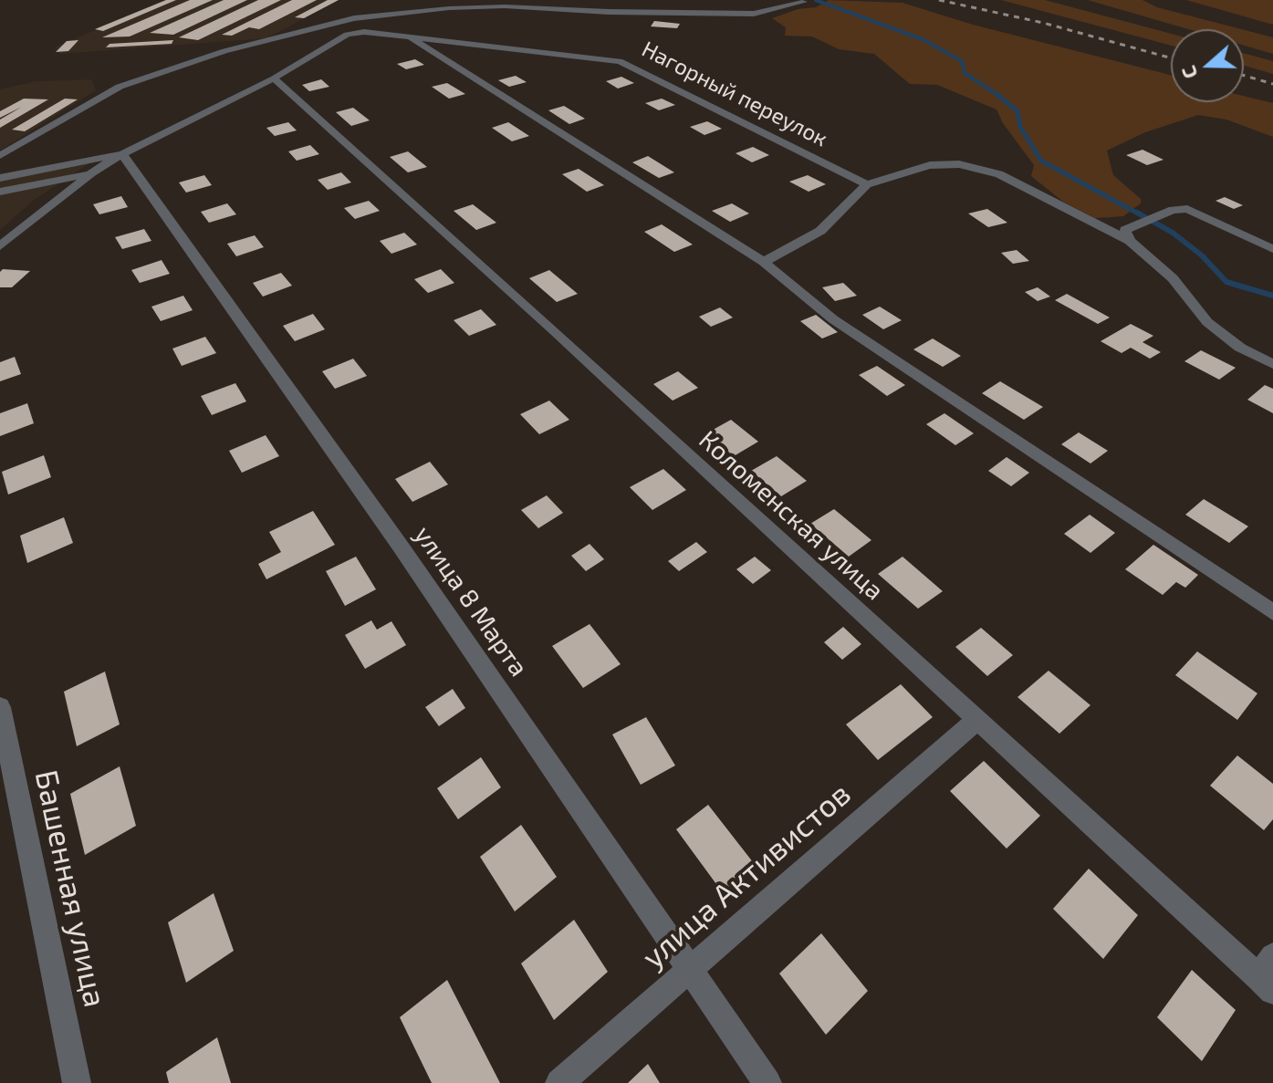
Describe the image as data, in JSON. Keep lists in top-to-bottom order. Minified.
{"streets":{"street":["Нагорный переулок","Коломенская улица","улица 8 Марта","улица Активистов","Башенная улица"]},"crossings":[["Нагорный переулок","Коломенская улица"],["Коломенская улица","улица Активистов"],["улица 8 Марта","улица Активистов"]],"north":"left"}
